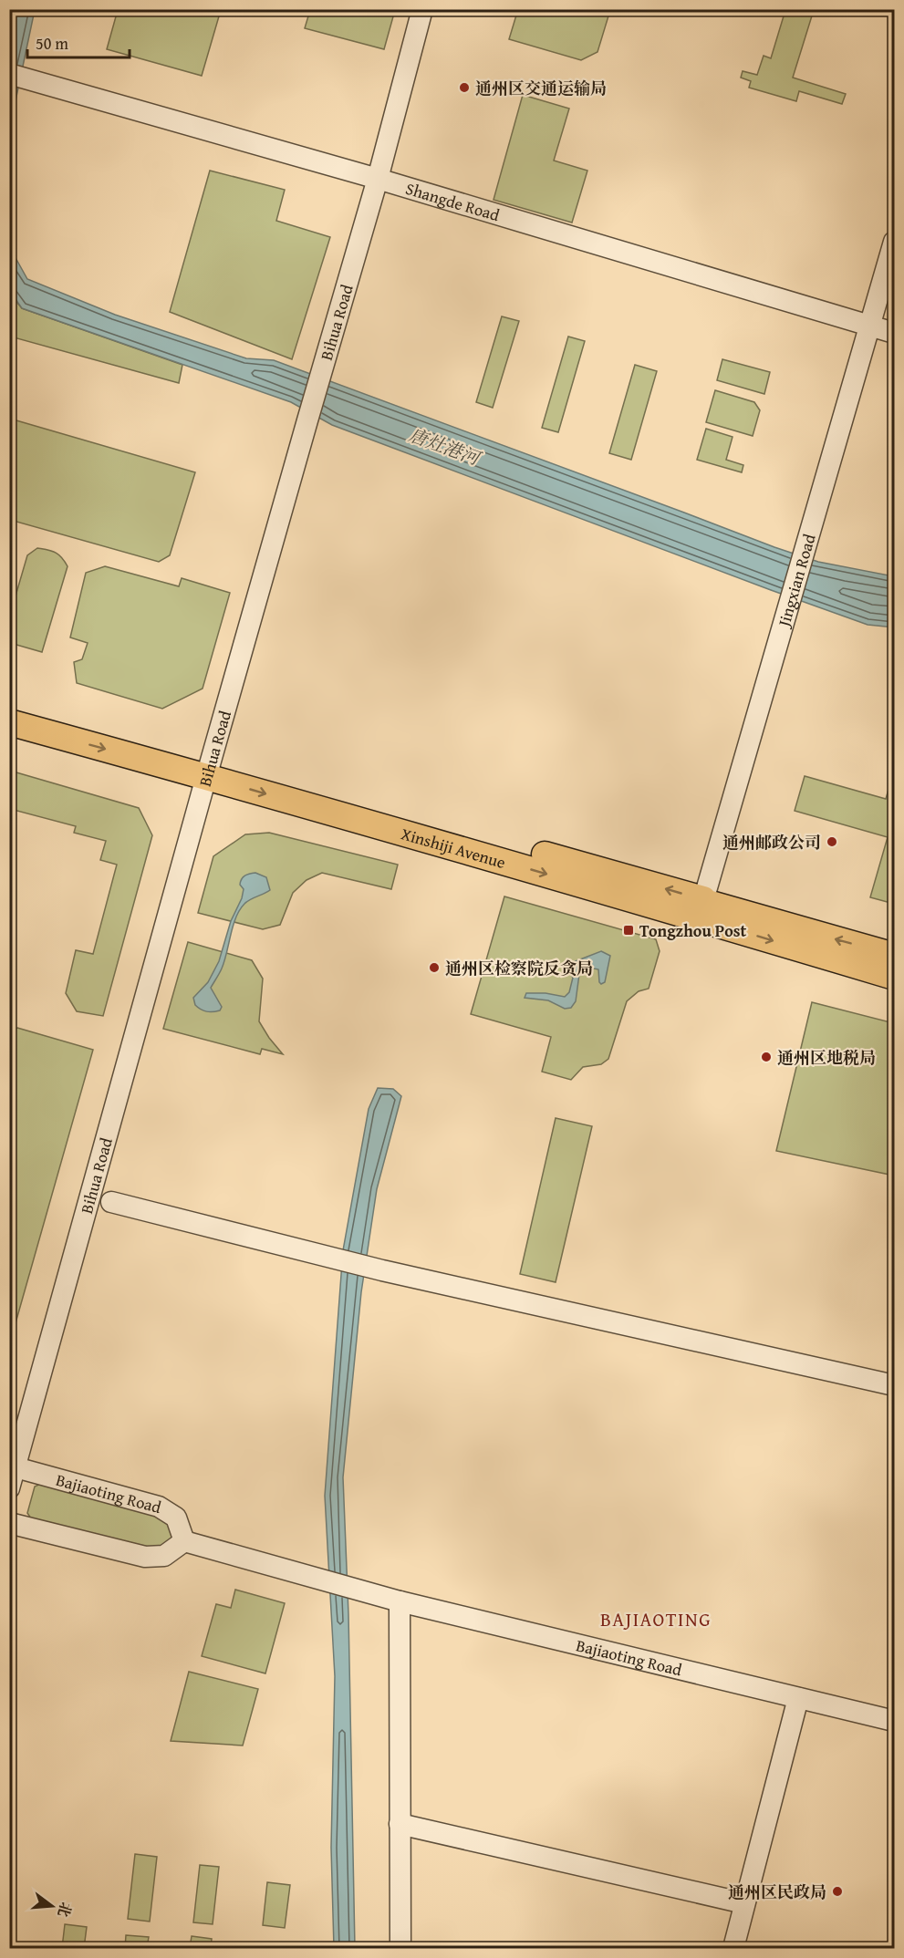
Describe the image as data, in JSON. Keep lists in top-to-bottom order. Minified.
{"streets":{"main road":["Xinshiji Avenue"],"street":["Shangde Road","Bihua Road","Jingxian Road","Bajiaoting Road"]},"crossings":[["Shangde Road","Bihua Road"],["Shangde Road","Jingxian Road"],["Bihua Road","Xinshiji Avenue"],["Bihua Road","Bajiaoting Road"],["Jingxian Road","Xinshiji Avenue"]],"districts":["BAJIAOTING"],"water":["唐灶港河"],"places":{"other":["通州区交通运输局","通州邮政公司","通州区检察院反贪局","通州区地税局","通州区民政局"],"transit":["Tongzhou Post"]},"scale_bar":"50 m","north":"right"}
